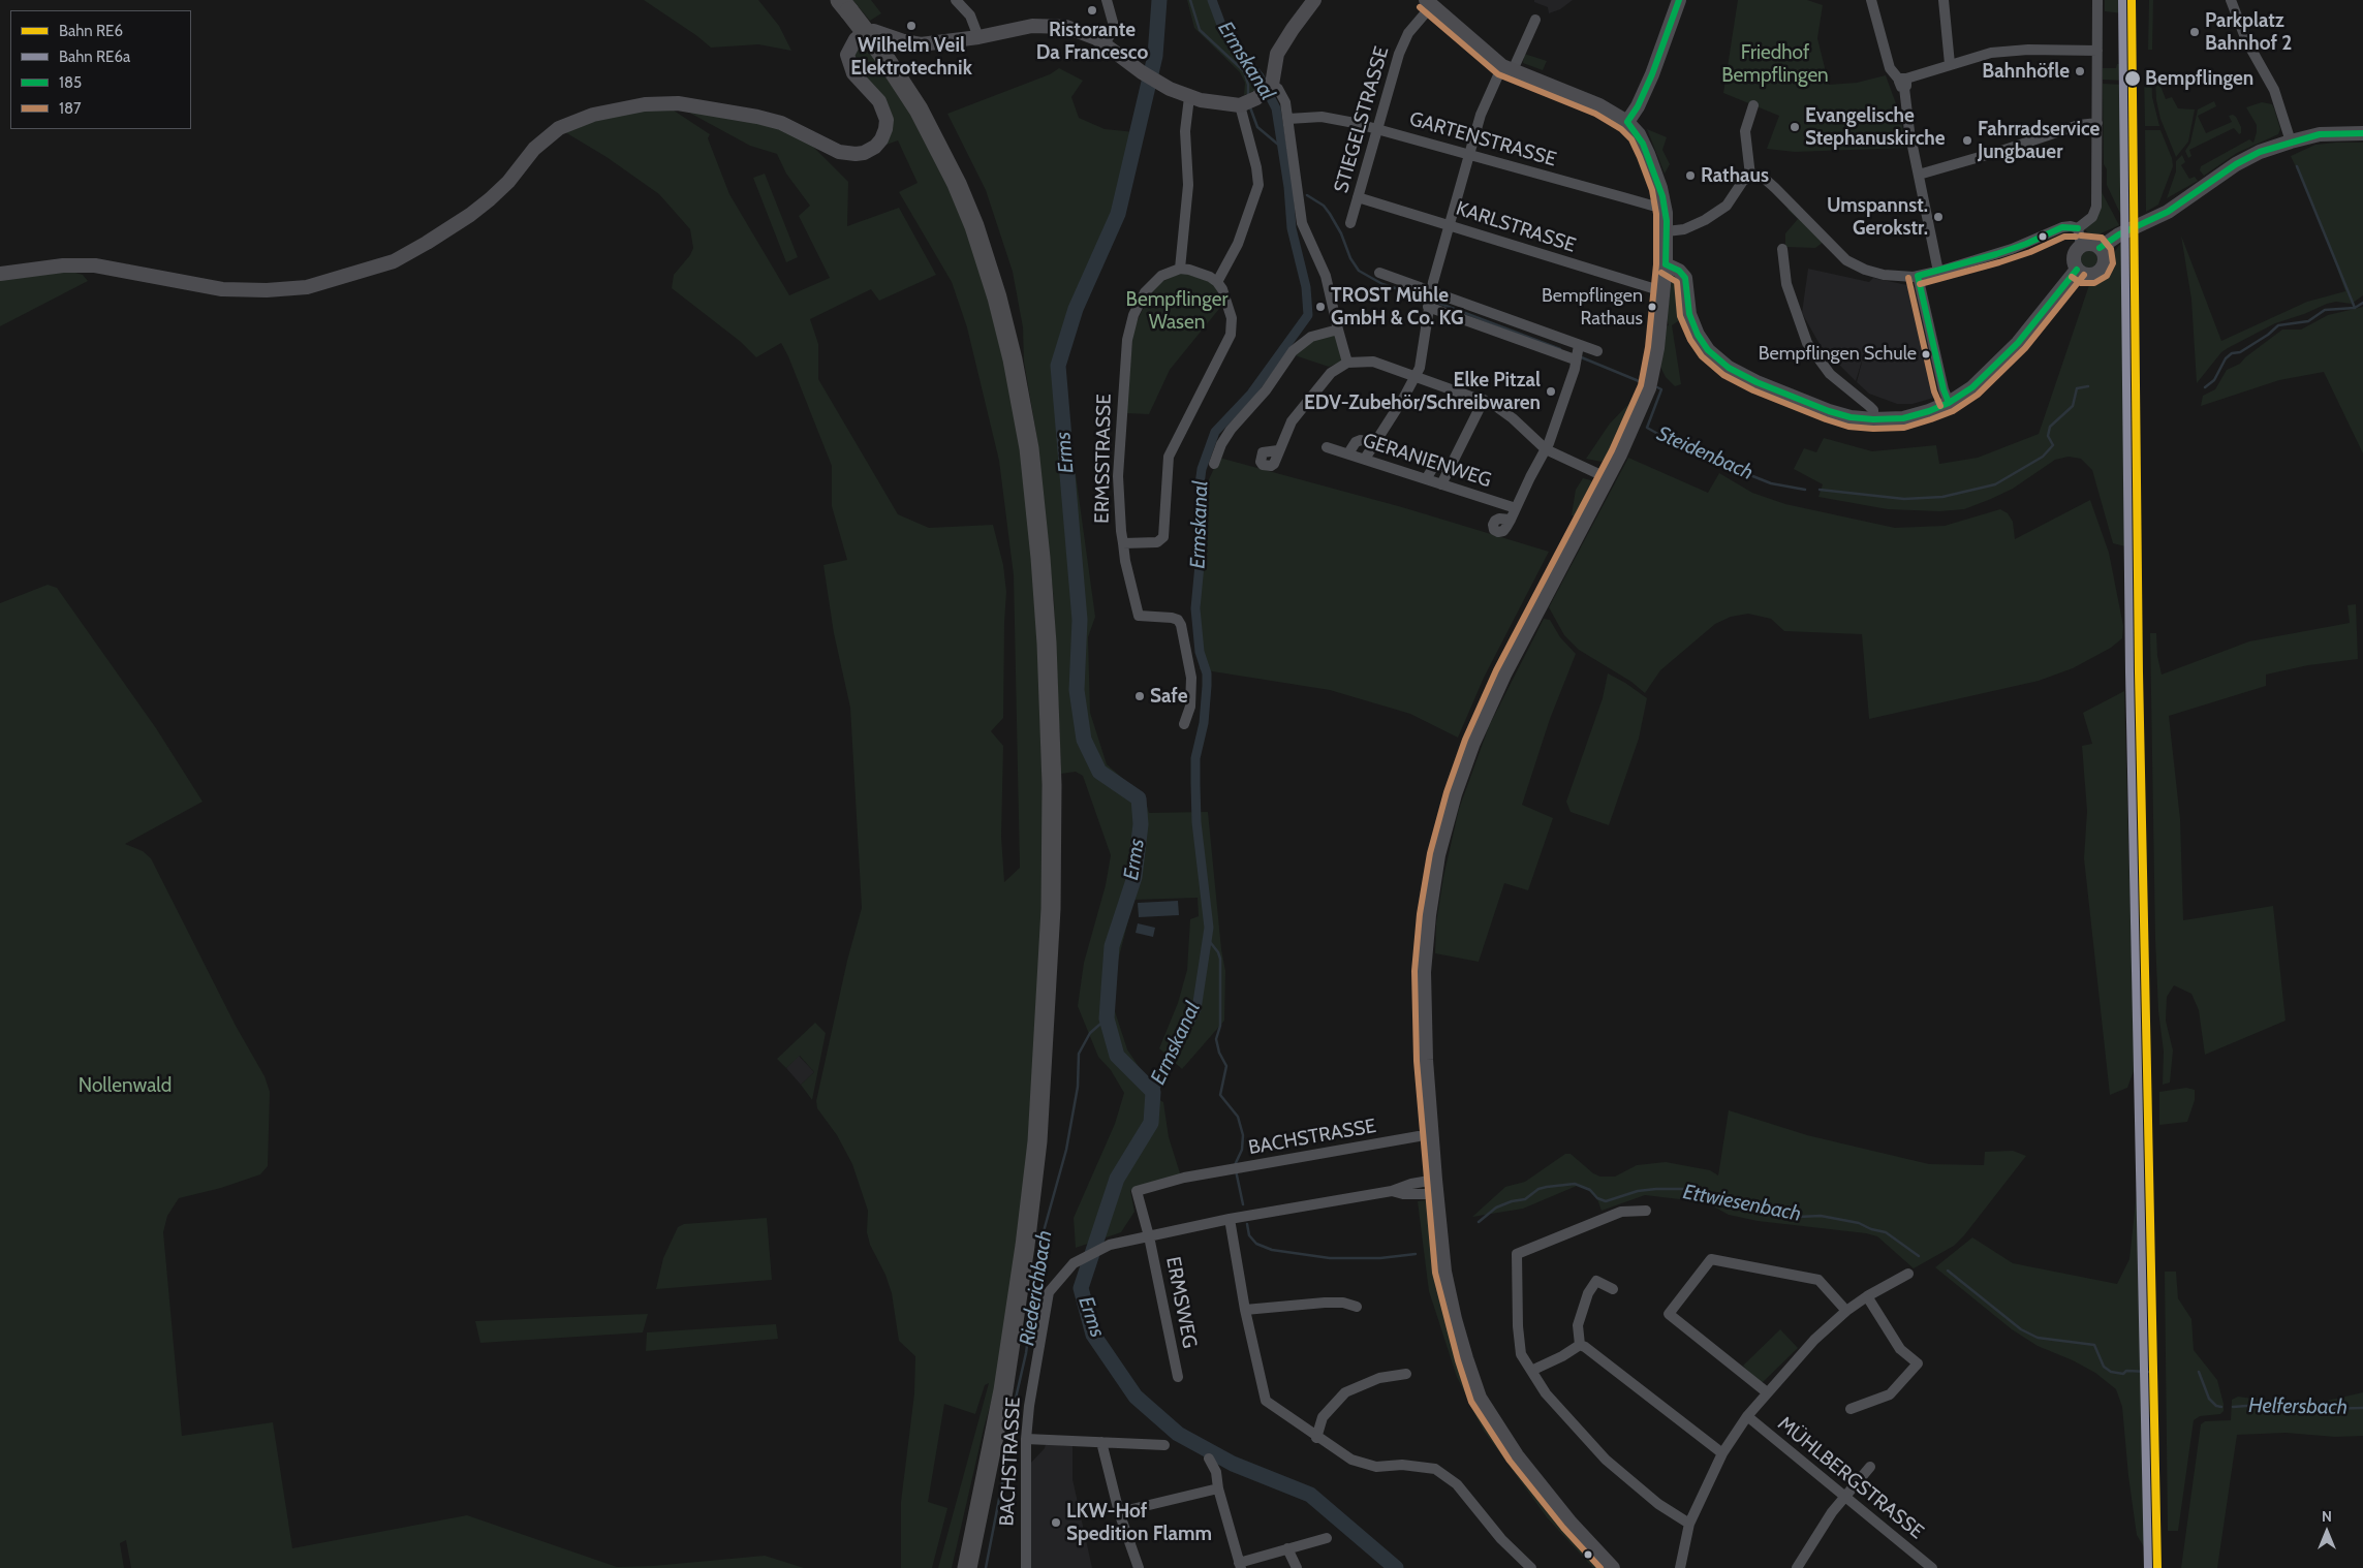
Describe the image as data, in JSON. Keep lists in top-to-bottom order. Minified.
{"streets":{"street":["STIEGELSTRASSE","GARTENSTRASSE","KARLSTRASSE","ERMSSTRASSE","GERANIENWEG","BACHSTRASSE","ERMSWEG","MÜHLBERGSTRASSE"]},"crossings":[["STIEGELSTRASSE","GARTENSTRASSE"],["STIEGELSTRASSE","KARLSTRASSE"],["BACHSTRASSE","ERMSWEG"]],"water":["Ermskanal","Erms","Steidenbach","Ettwiesenbach","Riederichbach","Helfersbach"],"parks":["Friedhof Bempflingen","Bempflinger Wasen","Nollenwald"],"places":["Ristorante Da Francesco","Wilhelm Veil Elektrotechnik","Parkplatz Bahnhof 2","Bahnhöfle","Bempflingen","Evangelische Stephanuskirche","Fahrradservice Jungbauer","Rathaus","Umspannst. Gerokstr.","TROST Mühle GmbH & Co. KG","Bempflingen Rathaus","Bempflingen Schule","Elke Pitzal EDV-Zubehör/Schreibwaren","Safe","LKW-Hof Spedition Flamm"],"lines":["rail line RE6","rail line RE6a","transit line 185","transit line 187"],"legend":["Bahn RE6","Bahn RE6a","185","187"],"north":"top"}
